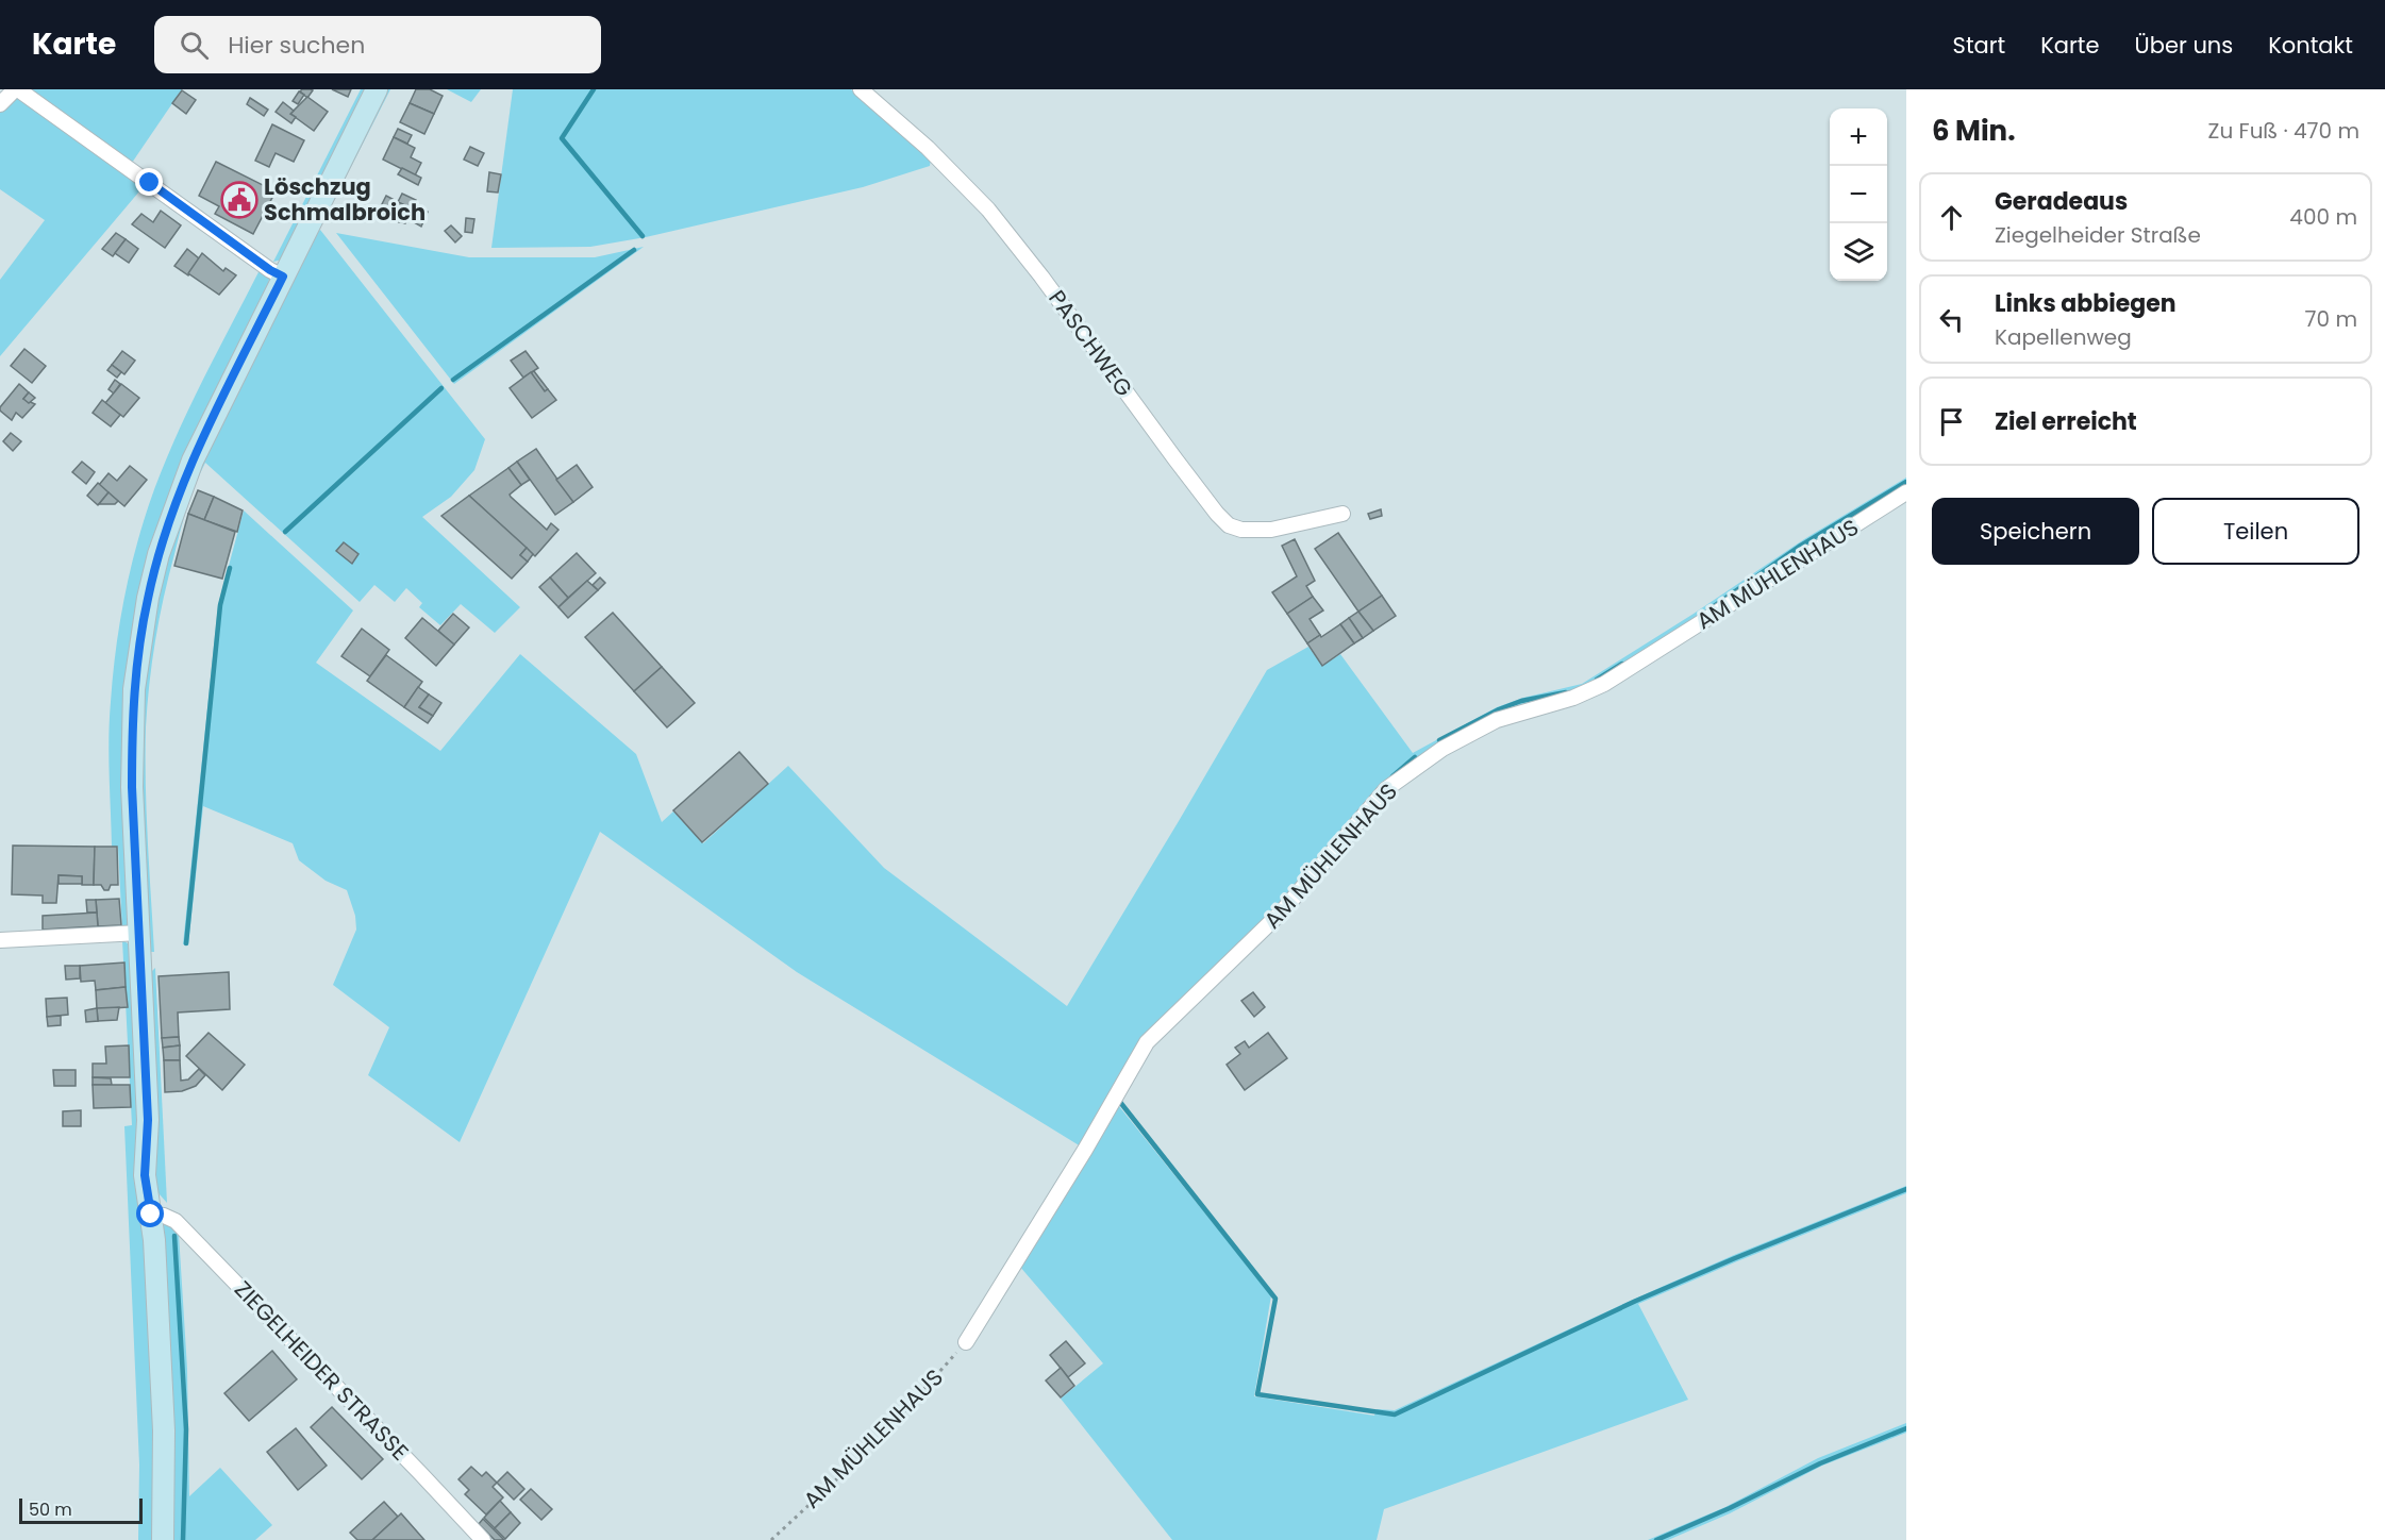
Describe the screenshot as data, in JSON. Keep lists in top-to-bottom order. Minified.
{"streets":{"street":["PASCHWEG","AM MÜHLENHAUS","ZIEGELHEIDER STRASSE"]},"places":{"public building":["Löschzug Schmalbroich"]},"scale_bar":"50 m","page":{"header":"Karte","search":"Hier suchen","nav":["Start","Karte","Über uns","Kontakt"],"heading":["6 Min.","Zu Fuß · 470 m"],"map_buttons":["+","−"],"list":[["Geradeaus","Ziegelheider Straße","400 m"],["Links abbiegen","Kapellenweg","70 m"],"Ziel erreicht"],"buttons":["Speichern","Teilen"],"scale":"50 m"}}
